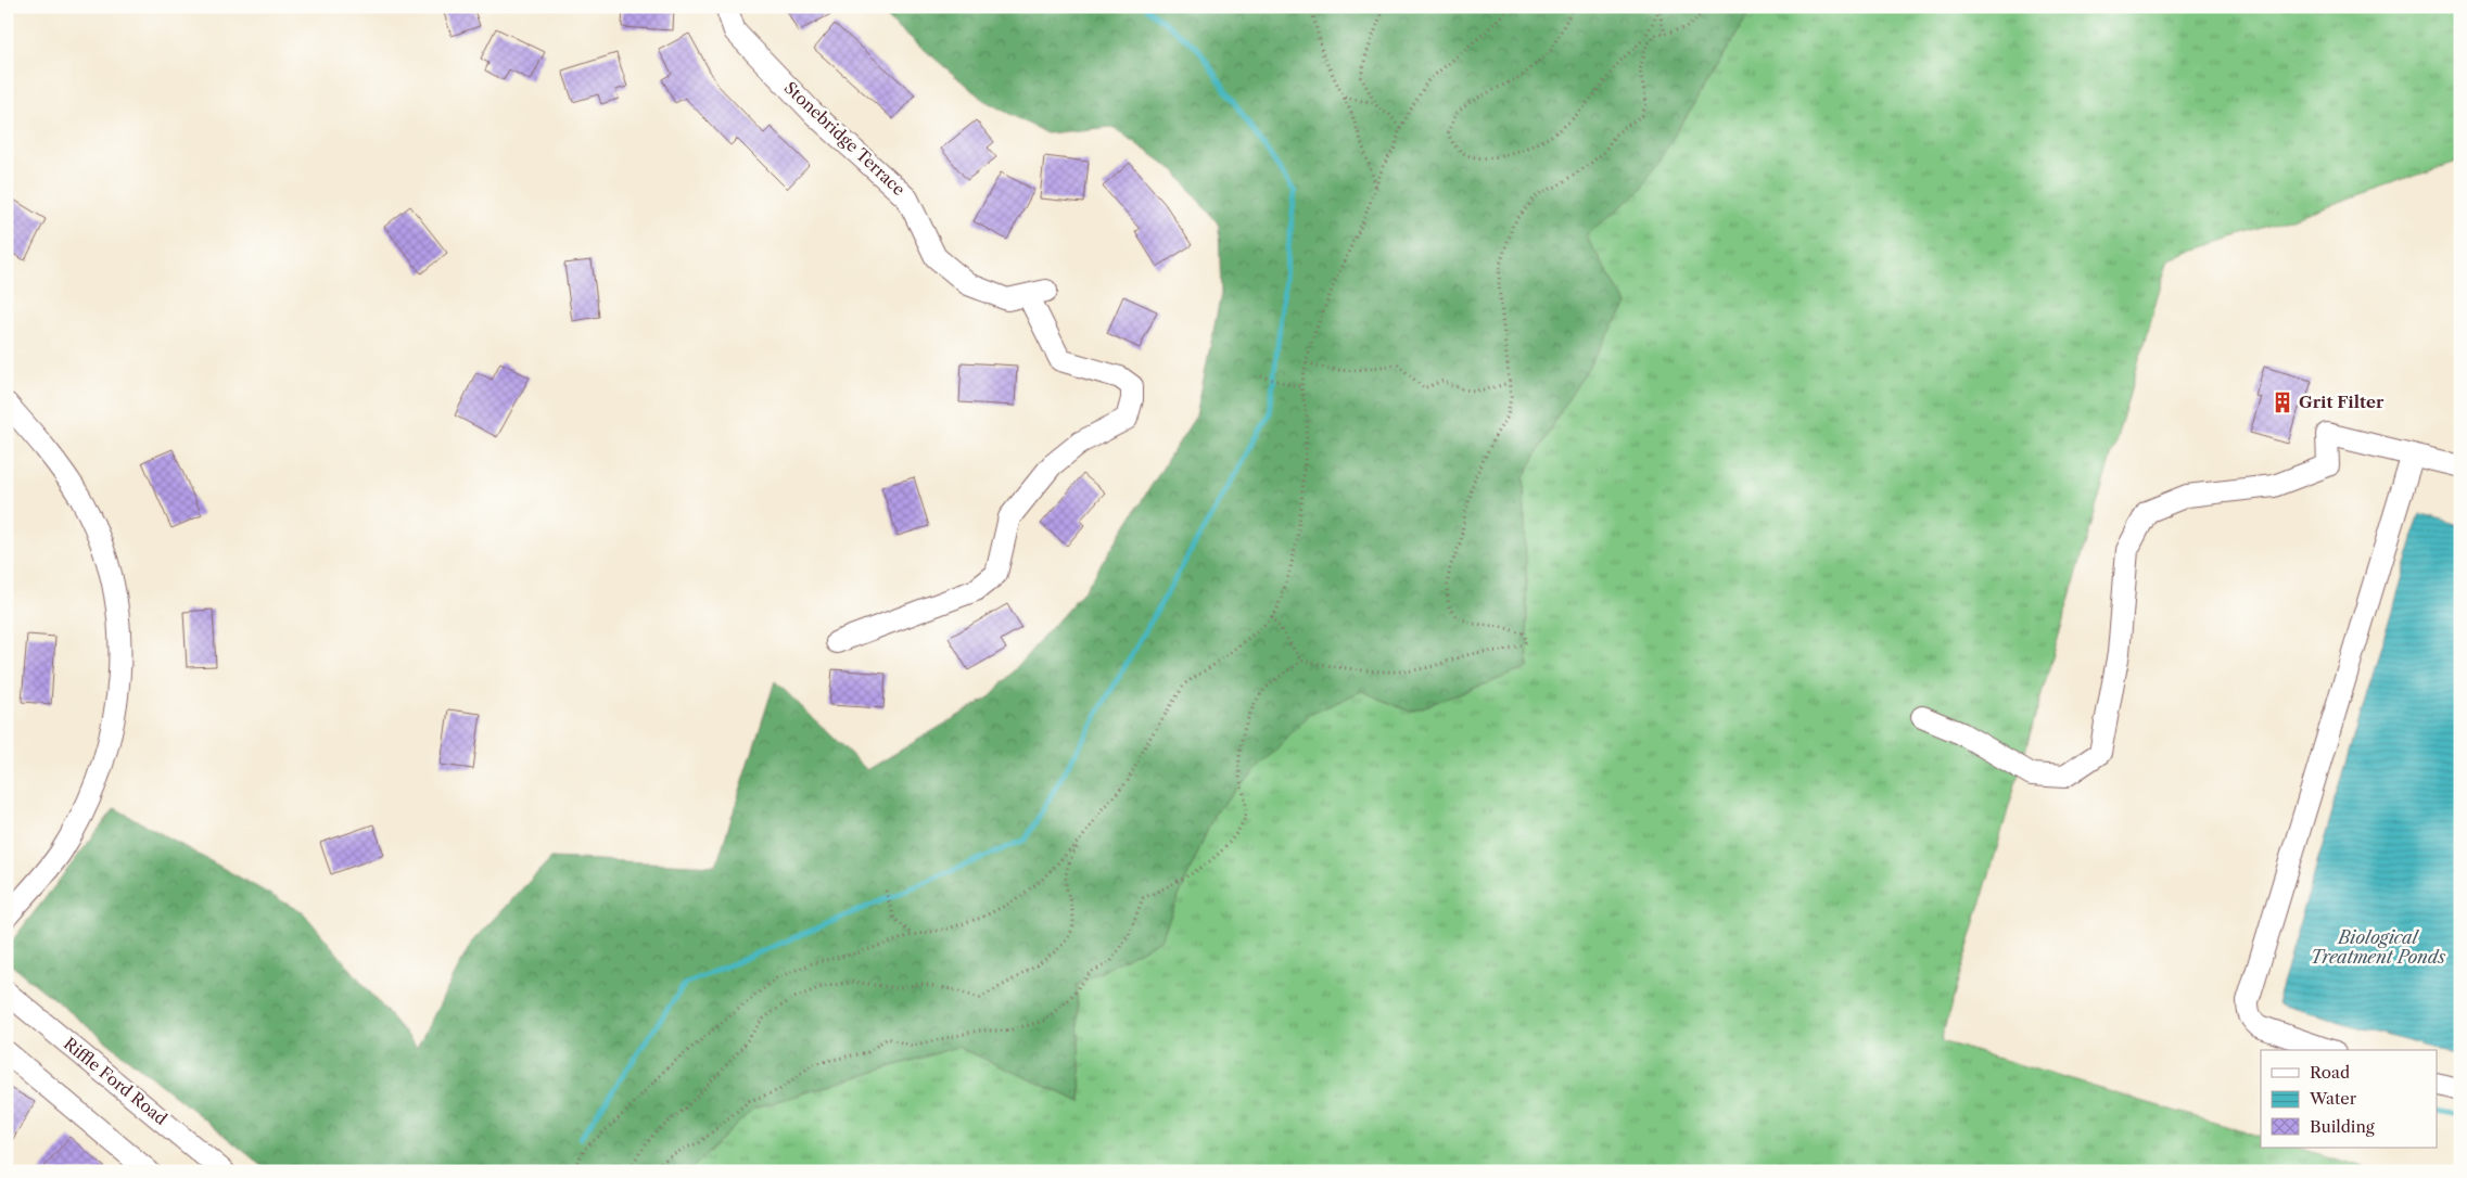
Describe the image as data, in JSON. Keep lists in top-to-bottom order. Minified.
{"streets":{"street":["Stonebridge Terrace","Riffle Ford Road"]},"water":["Biological Treatment Ponds"],"places":{"building":["Grit Filter"]},"legend":["Road","Water","Building"]}
